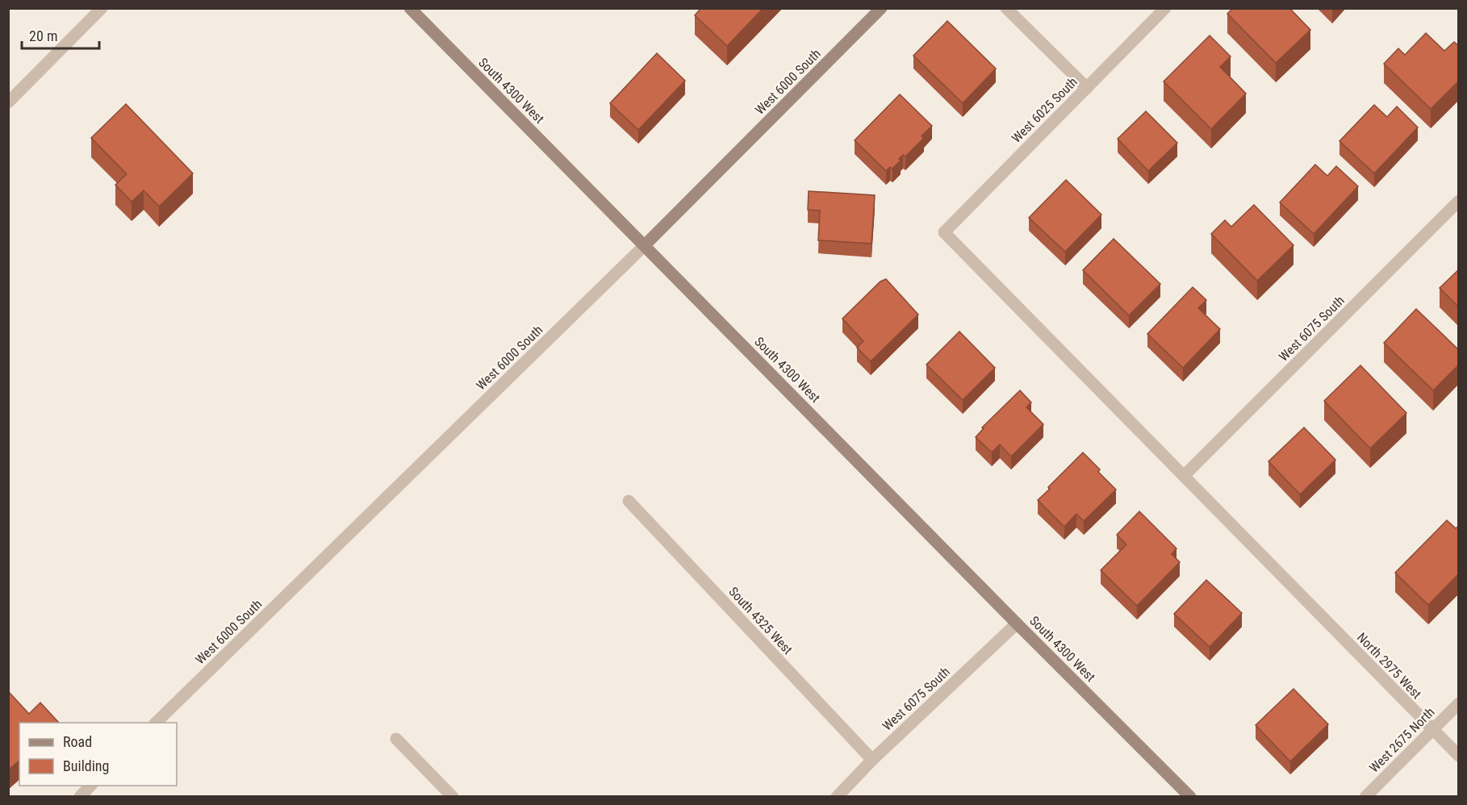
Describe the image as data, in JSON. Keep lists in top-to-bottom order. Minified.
{"streets":{"main road":["West 6000 South","South 4300 West"],"street":["West 6025 South","West 6075 South","South 4325 West","North 2975 West","West 2675 North"]},"crossings":[["West 6000 South","South 4300 West"],["South 4300 West","West 6075 South"],["West 6025 South","North 2975 West"],["West 6075 South","South 4325 West"],["West 6075 South","North 2975 West"],["North 2975 West","West 2675 North"]],"legend":["Road","Building"],"scale_bar":"20 m"}
